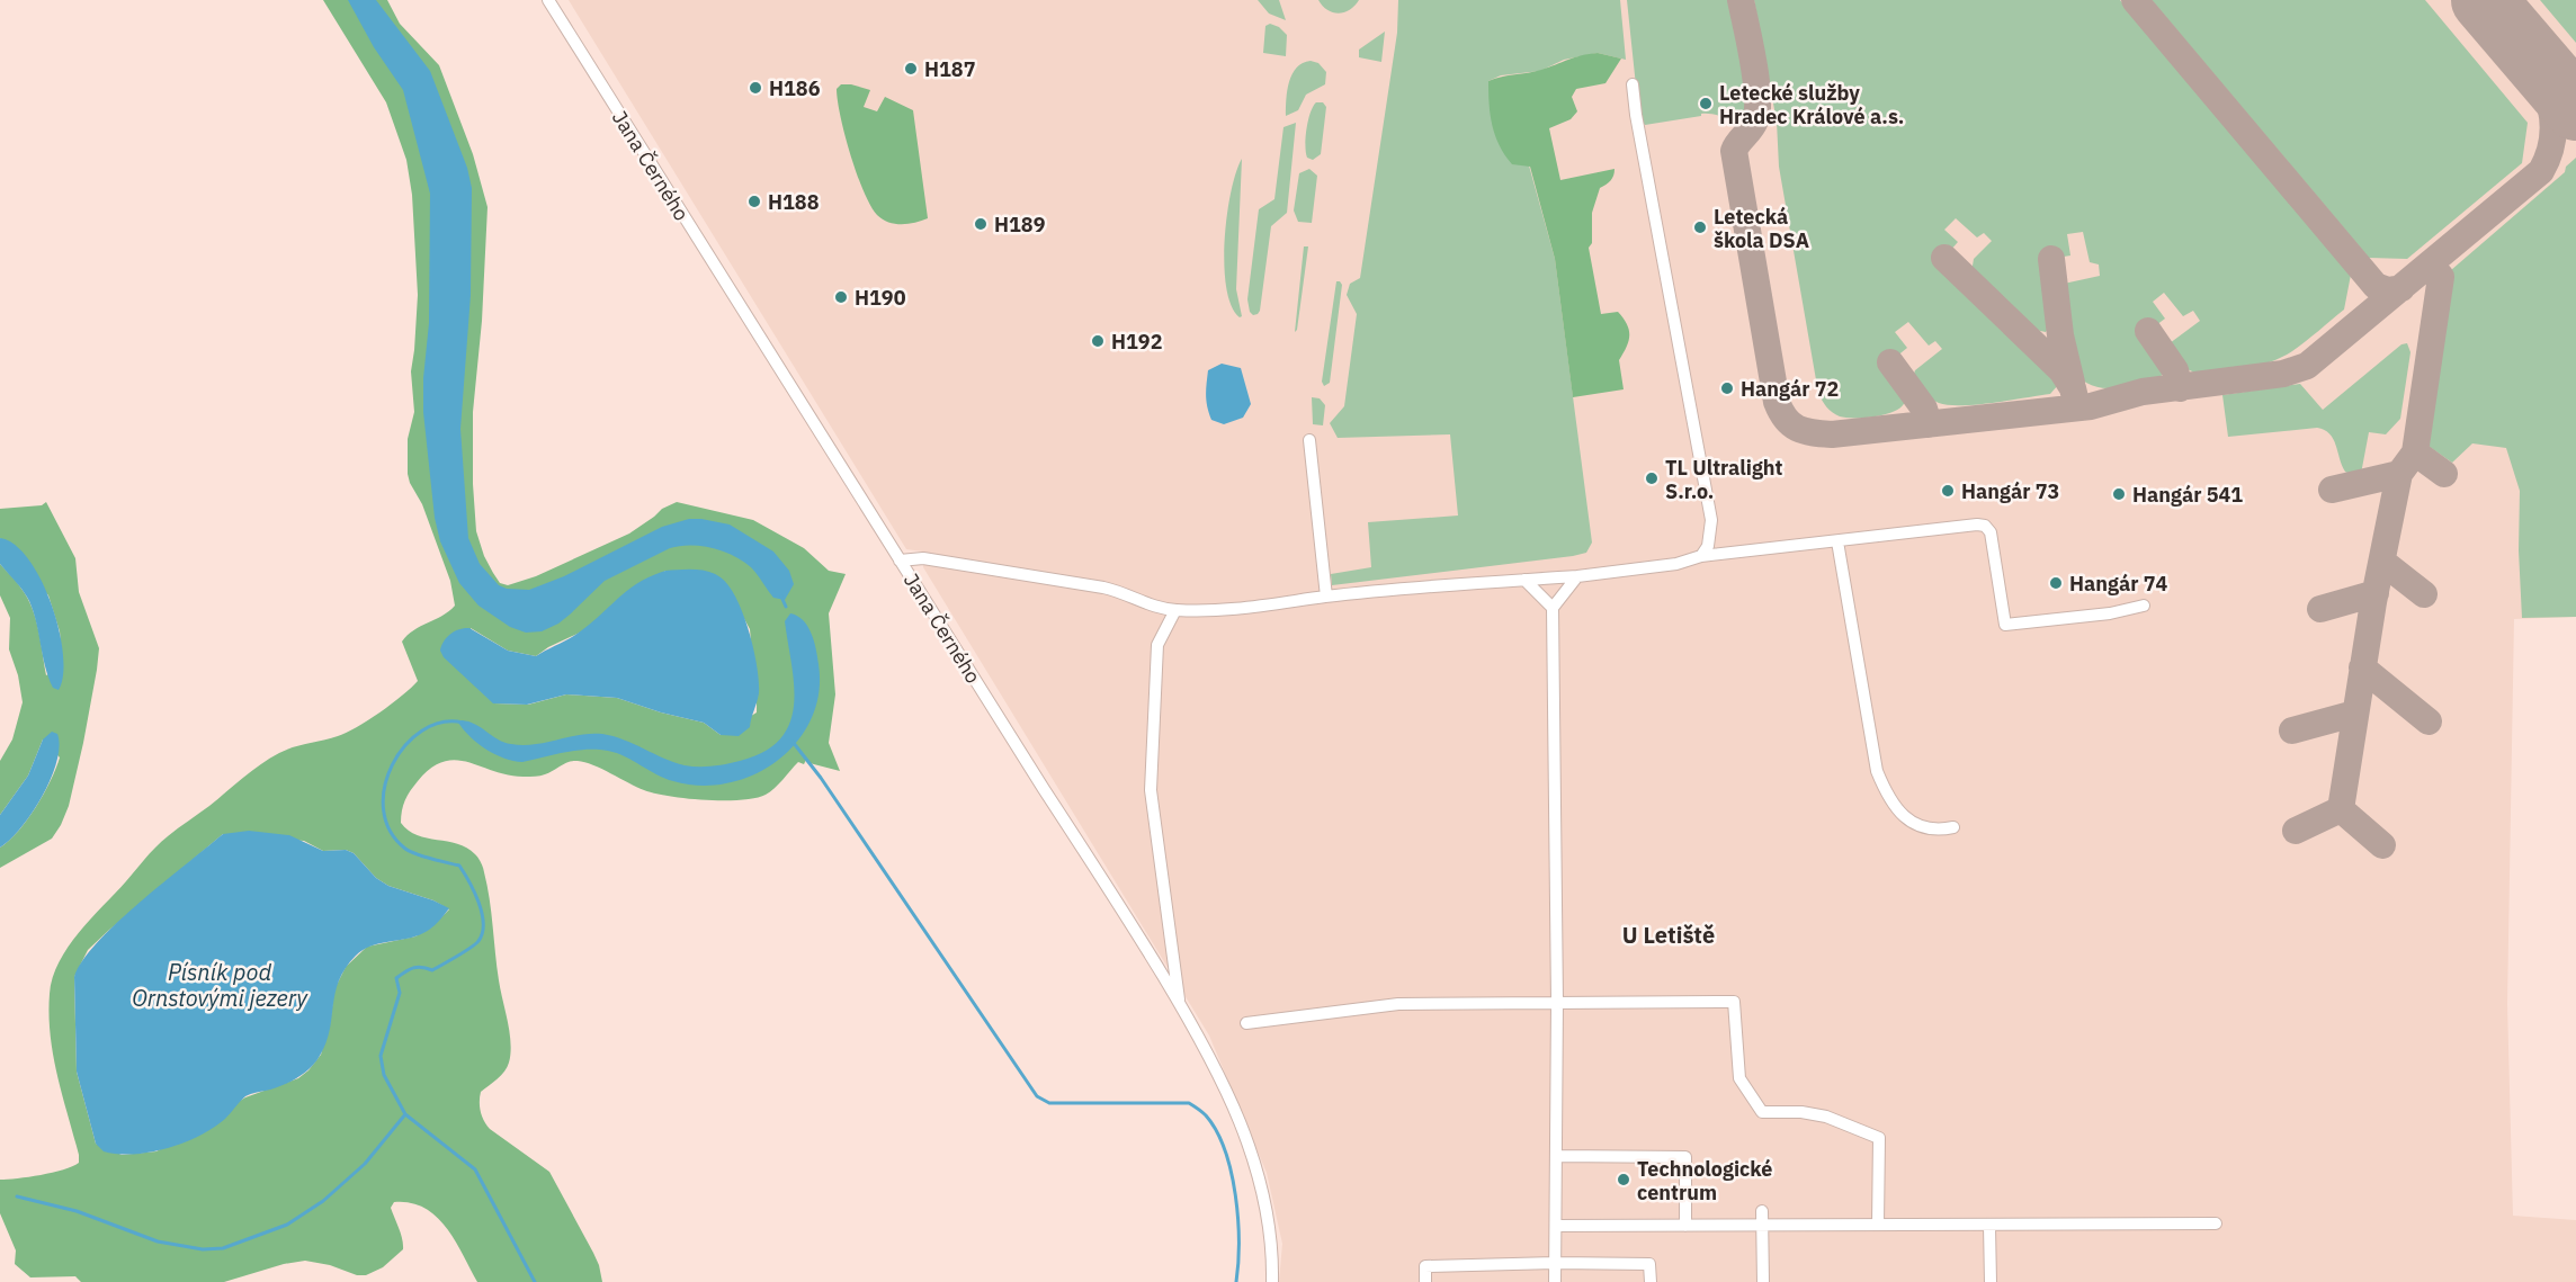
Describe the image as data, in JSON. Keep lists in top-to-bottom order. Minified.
{"streets":{"street":["Jana Černého"]},"districts":["U Letiště"],"water":["Písník pod Ornstovými jezery"],"places":["H187","H186","Letecké služby Hradec Králové a.s.","H188","H189","Letecká škola DSA","H190","H192","Hangár 72","TL Ultralight S.r.o.","Hangár 73","Hangár 541","Hangár 74","Technologické centrum"]}
